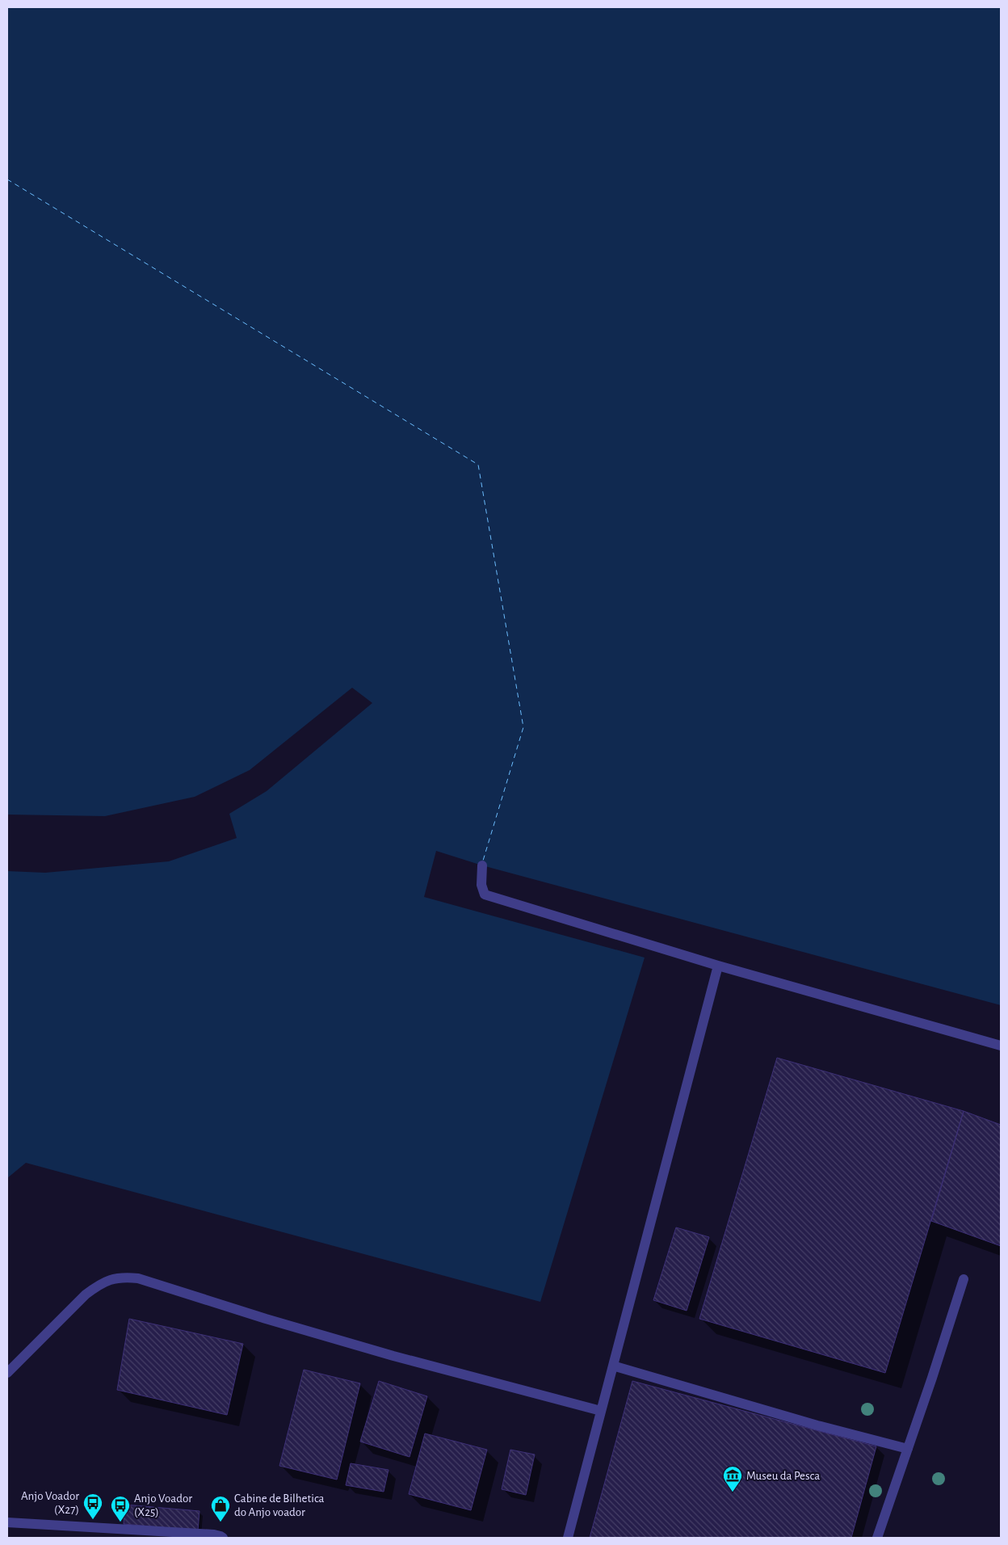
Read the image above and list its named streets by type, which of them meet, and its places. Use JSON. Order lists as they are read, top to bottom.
{
  "places": {
    "museum": ["Museu da Pesca"],
    "bus stop": ["Anjo Voador (X27)", "Anjo Voador (X25)"],
    "shop": ["Cabine de Bilhetica do Anjo voador"]
  }
}
